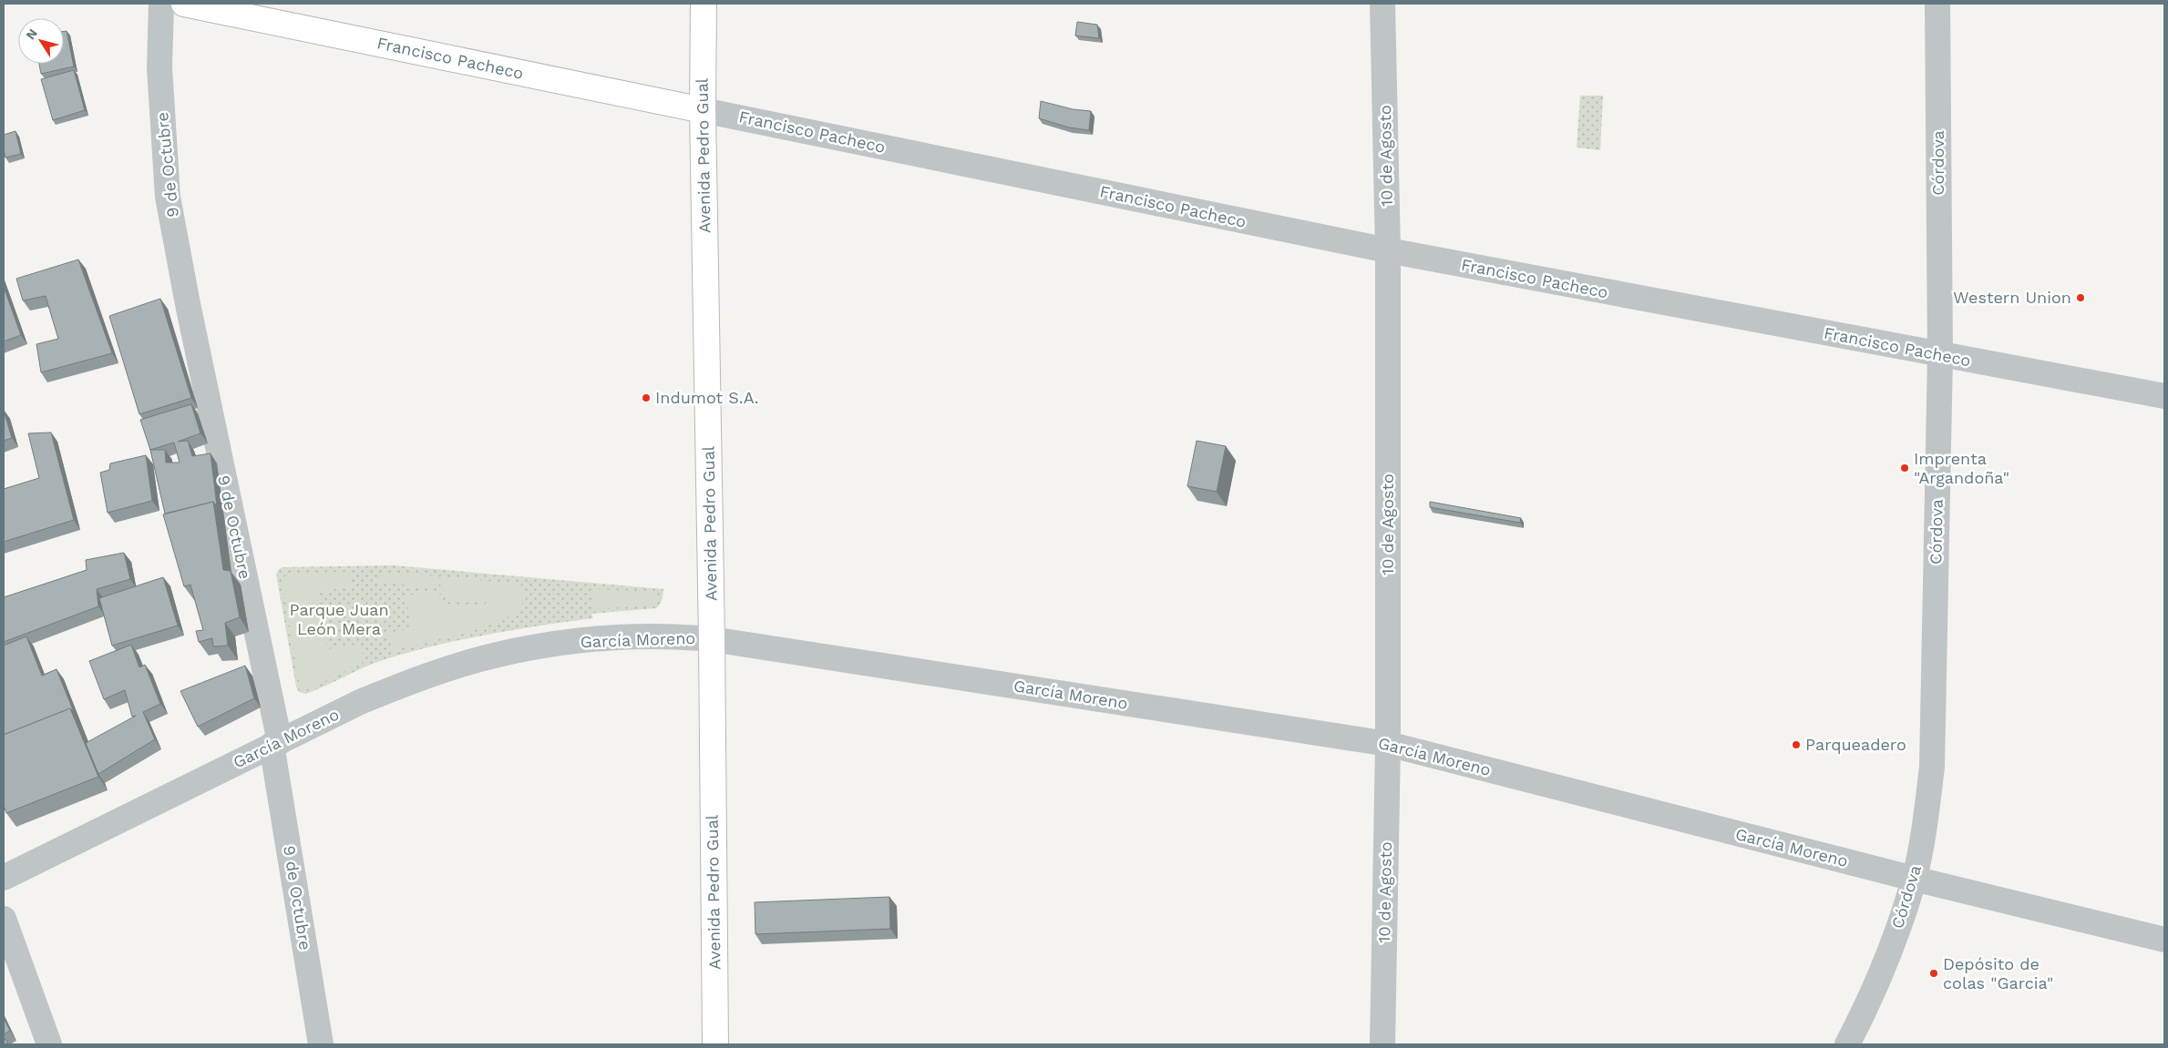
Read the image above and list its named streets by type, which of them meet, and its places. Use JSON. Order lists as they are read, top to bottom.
{
  "streets": {
    "main road": ["Francisco Pacheco", "Avenida Pedro Gual"],
    "street": [
      "10 de Agosto",
      "Córdova",
      "9 de Octubre",
      "García Moreno"
    ]
  },
  "crossings": [
    ["Francisco Pacheco", "Avenida Pedro Gual"],
    ["Francisco Pacheco", "10 de Agosto"],
    ["Francisco Pacheco", "Córdova"],
    ["Avenida Pedro Gual", "García Moreno"],
    ["10 de Agosto", "García Moreno"],
    ["Córdova", "García Moreno"],
    ["9 de Octubre", "García Moreno"]
  ],
  "parks": ["Parque Juan León Mera"],
  "places": [
    "Western Union",
    "Indumot S.A.",
    "Imprenta \"Argandoña\"",
    "Parqueadero",
    "Depósito de colas \"Garcia\""
  ],
  "north": "top left"
}
